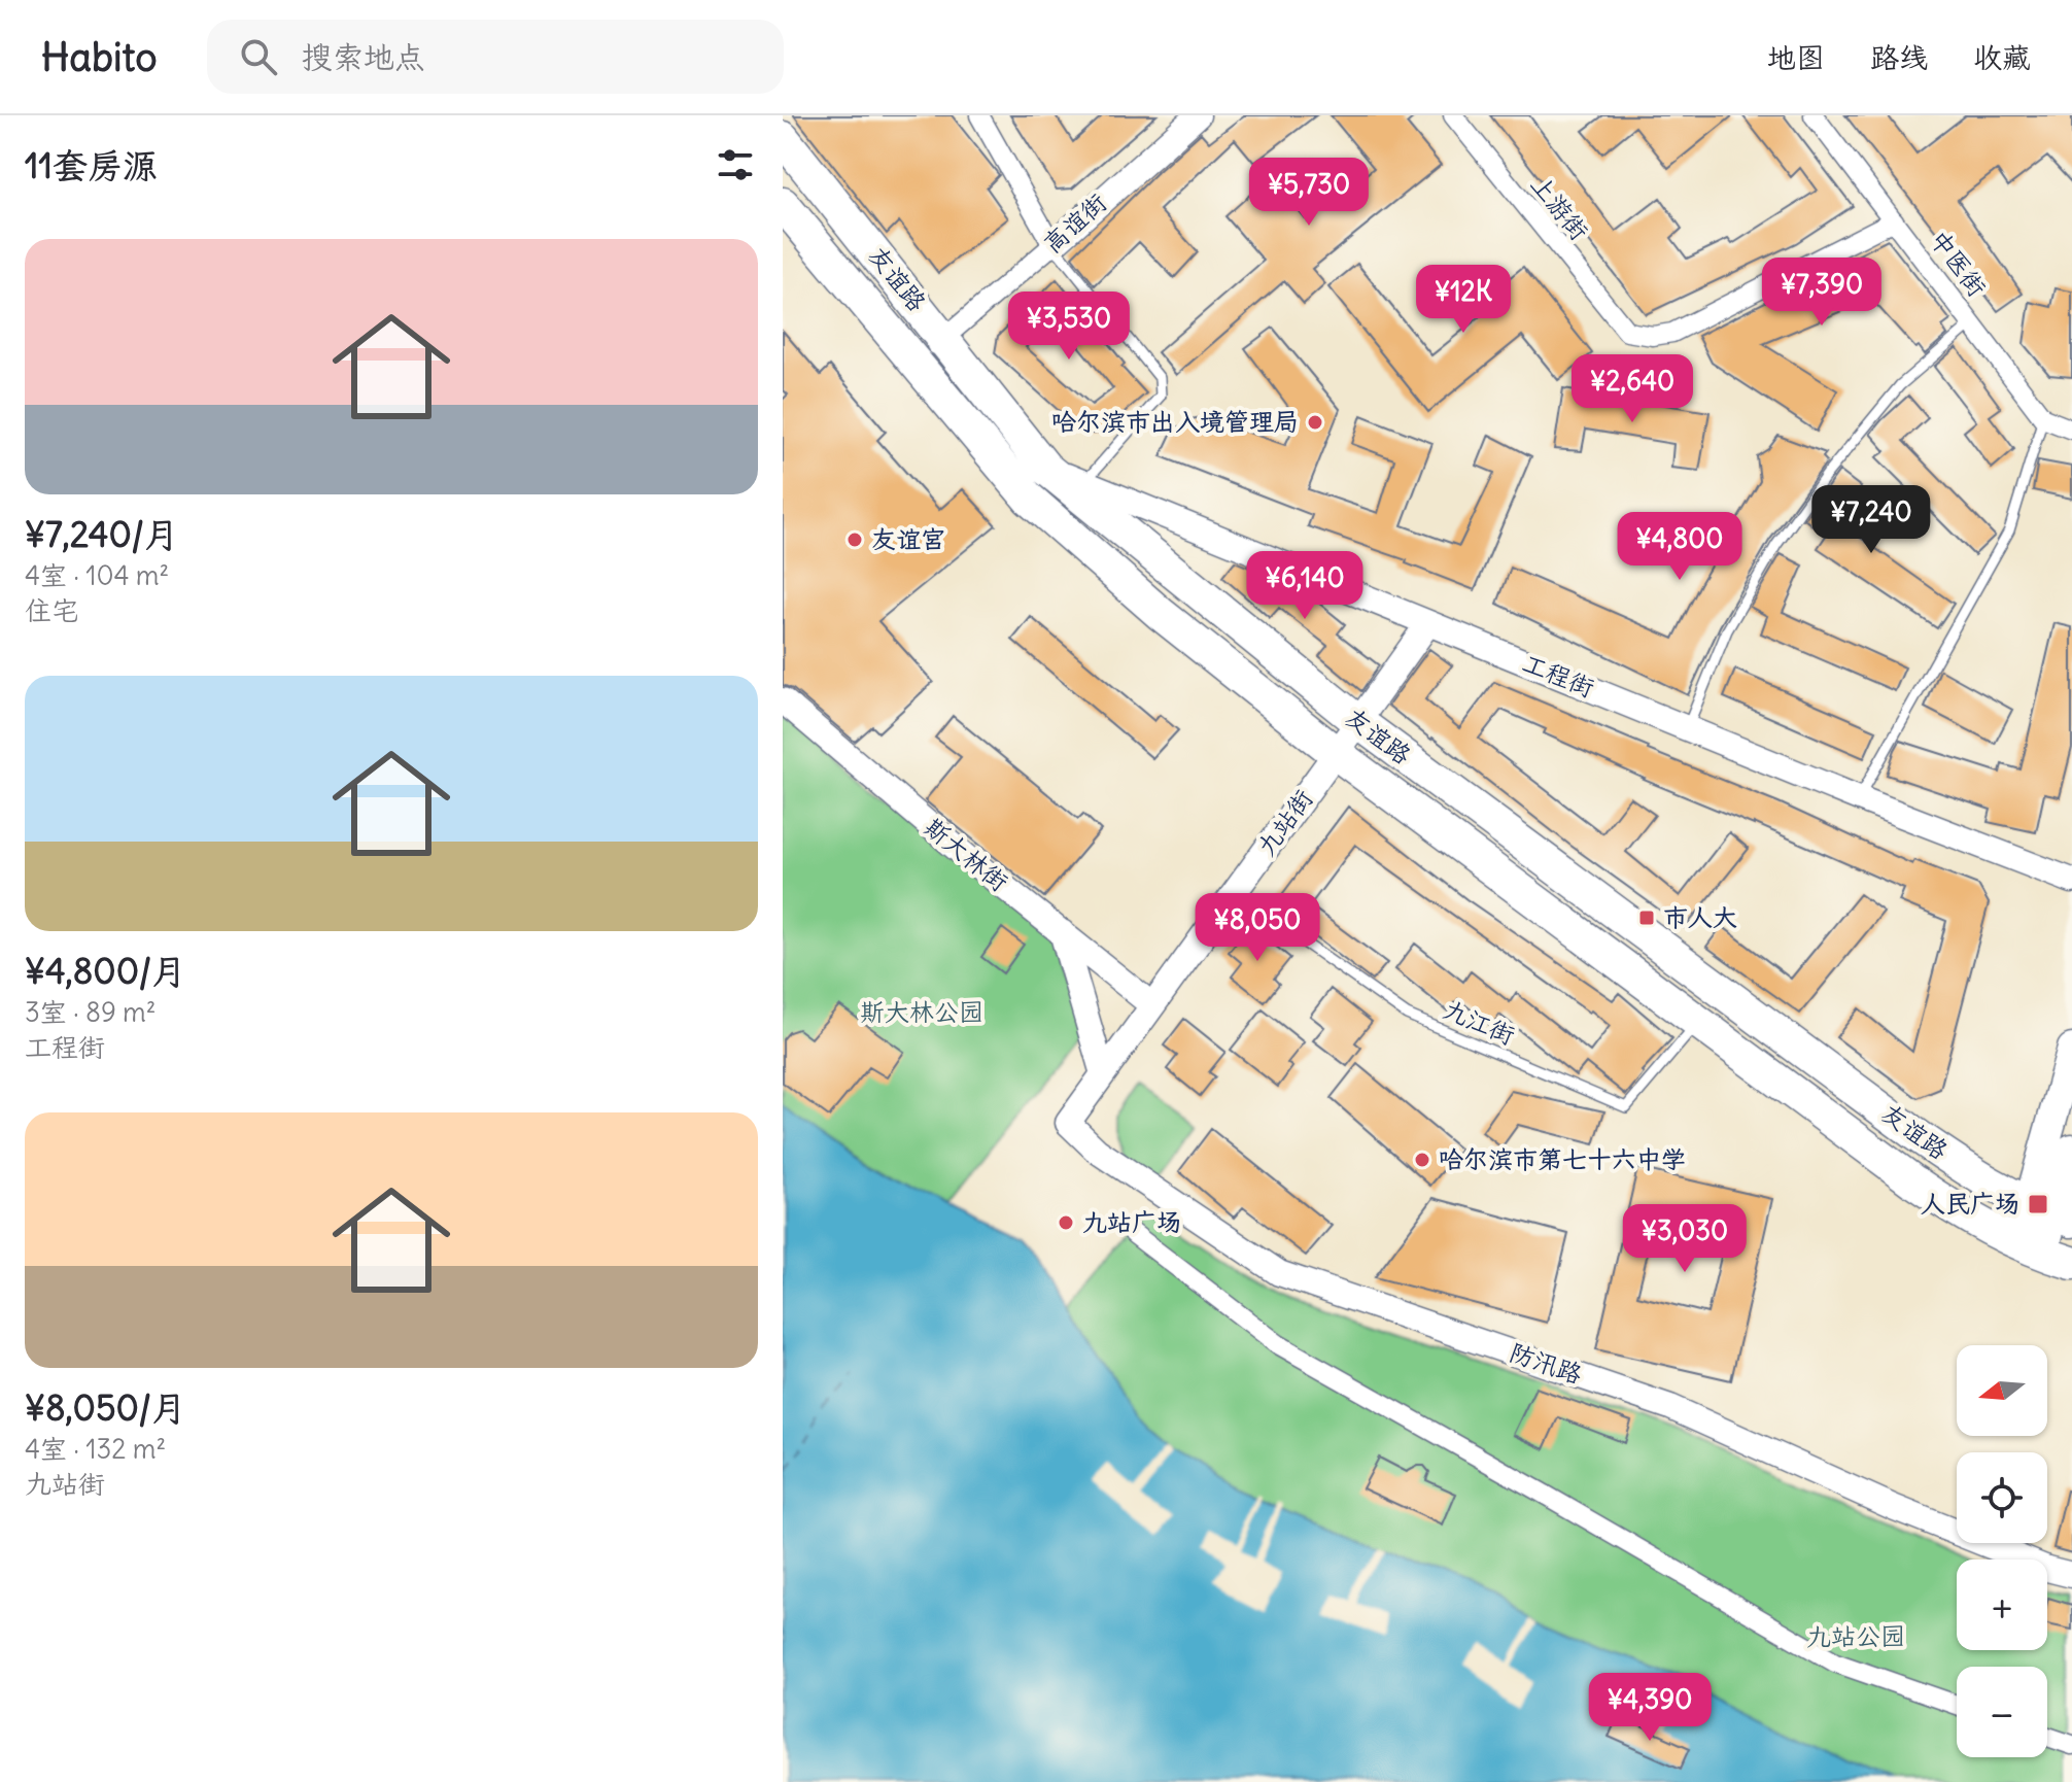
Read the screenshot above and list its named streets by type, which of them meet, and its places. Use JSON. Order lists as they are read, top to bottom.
{
  "streets": {
    "highway": ["友谊路"],
    "street": [
      "上游街",
      "高谊街",
      "中医街",
      "工程街",
      "九站街",
      "斯大林街",
      "防汛路"
    ],
    "lane": ["九江街"]
  },
  "crossings": [
    ["上游街", "中医街"],
    ["高谊街", "友谊路"],
    ["友谊路", "工程街"],
    ["友谊路", "九站街"],
    ["友谊路", "九江街"],
    ["工程街", "九站街"],
    ["九站街", "斯大林街"],
    ["九站街", "九江街"],
    ["九站街", "防汛路"]
  ],
  "parks": ["斯大林公园", "九站公园"],
  "places": {
    "other": [
      "哈尔滨市出入境管理局",
      "友谊宫",
      "哈尔滨市第七十六中学",
      "九站广场"
    ],
    "transit": ["市人大", "人民广场"]
  },
  "north": "left",
  "page": {
    "header": "Habito",
    "search": "搜索地点",
    "nav": ["地图", "路线", "收藏"],
    "heading": "11套房源",
    "price": [
      "¥5,730",
      "¥7,390",
      "¥12K",
      "¥3,530",
      "¥2,640",
      "¥7,240",
      "¥4,800",
      "¥6,140",
      "¥8,050",
      "¥3,030",
      "¥4,390"
    ],
    "list": [
      {
        "name": "¥7,240/月",
        "note": "4室 · 104 m² · 住宅"
      },
      {
        "name": "¥4,800/月",
        "note": "3室 · 89 m² · 工程街"
      },
      {
        "name": "¥8,050/月",
        "note": "4室 · 132 m² · 九站街"
      }
    ],
    "map_buttons": ["+", "−"]
  }
}
